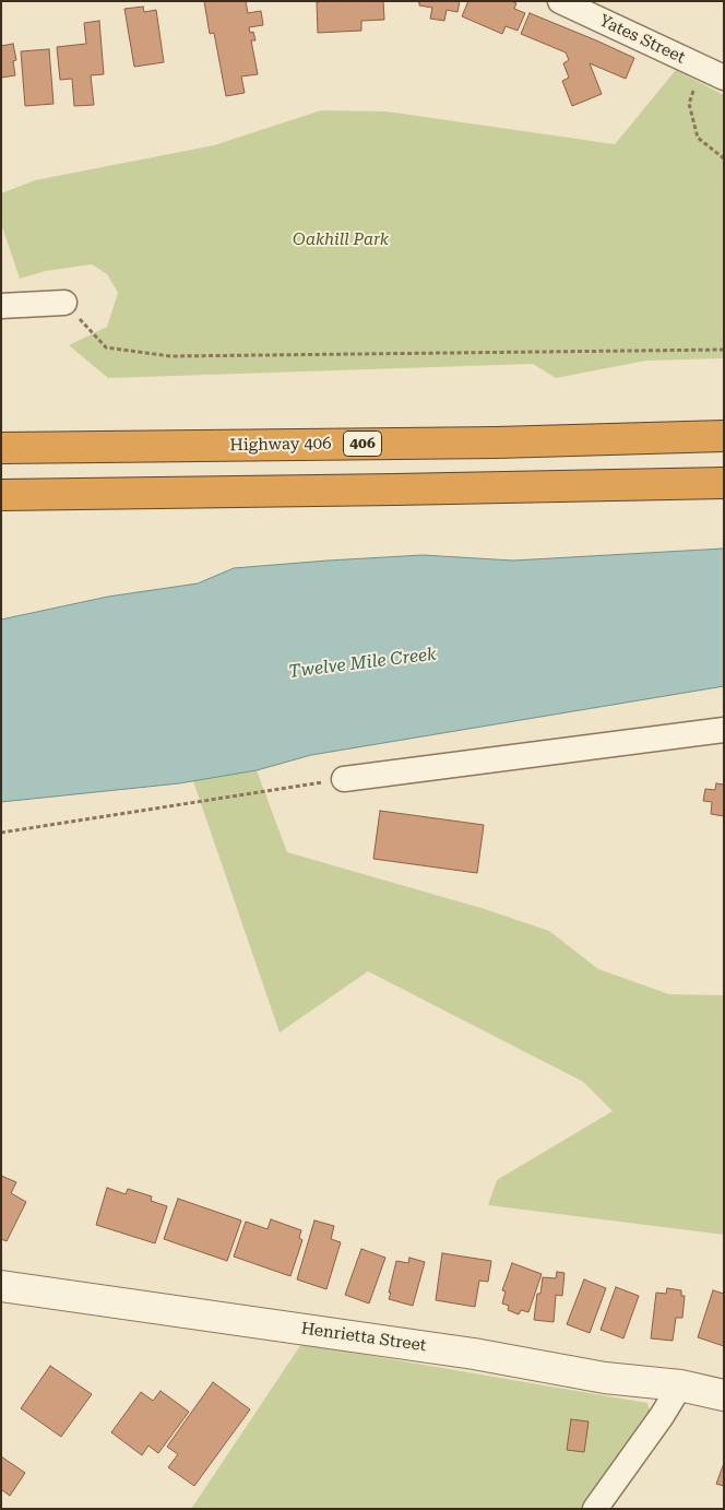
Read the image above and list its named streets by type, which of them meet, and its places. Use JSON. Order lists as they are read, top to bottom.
{
  "streets": {
    "highway": ["406", "Highway 406"],
    "street": ["Yates Street", "Henrietta Street"]
  },
  "water": ["Twelve Mile Creek"],
  "parks": ["Oakhill Park"]
}
